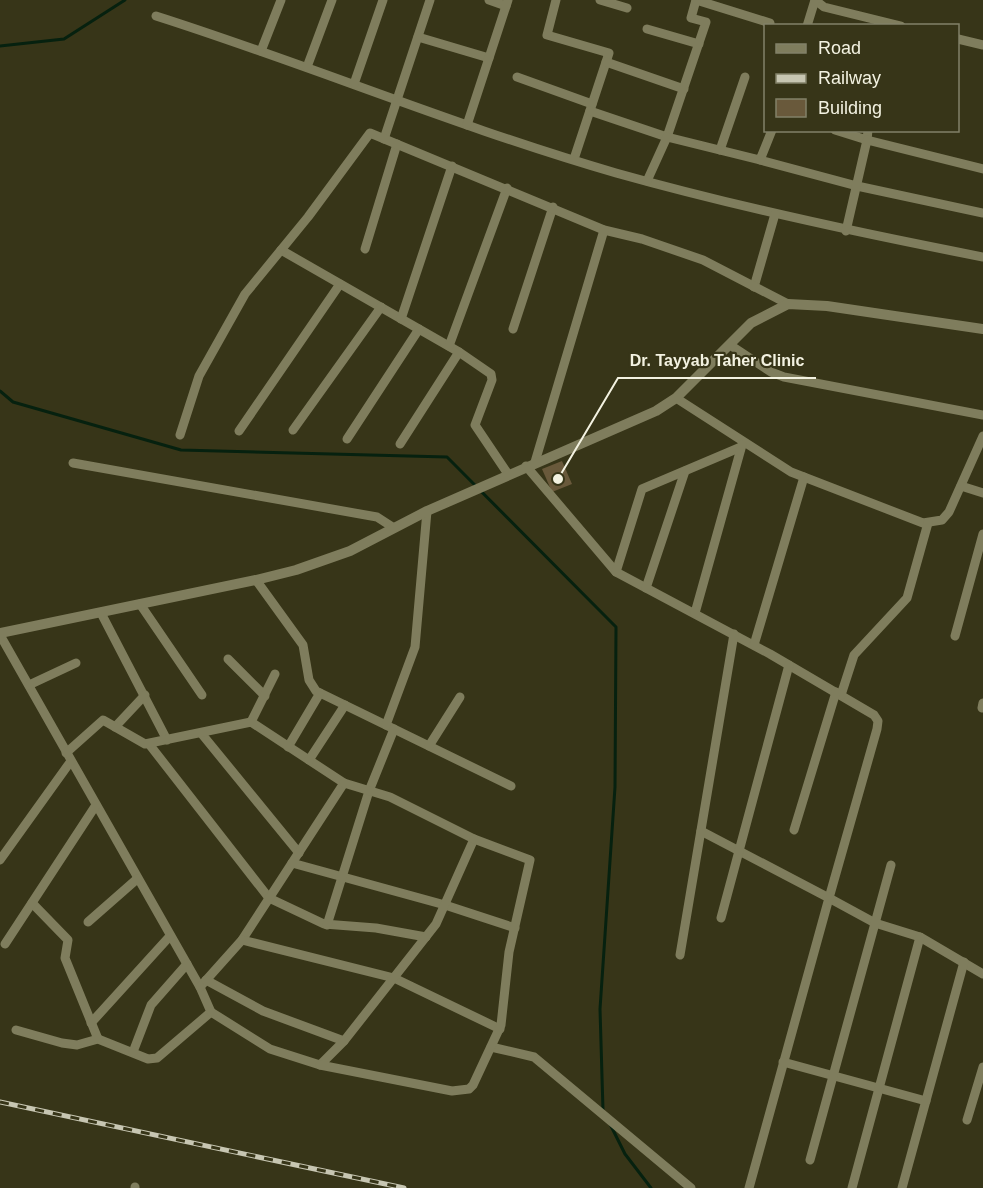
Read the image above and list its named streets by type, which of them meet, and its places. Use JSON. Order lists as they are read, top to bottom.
{
  "places": ["Dr. Tayyab Taher Clinic"],
  "legend": ["Road", "Railway", "Building"]
}
